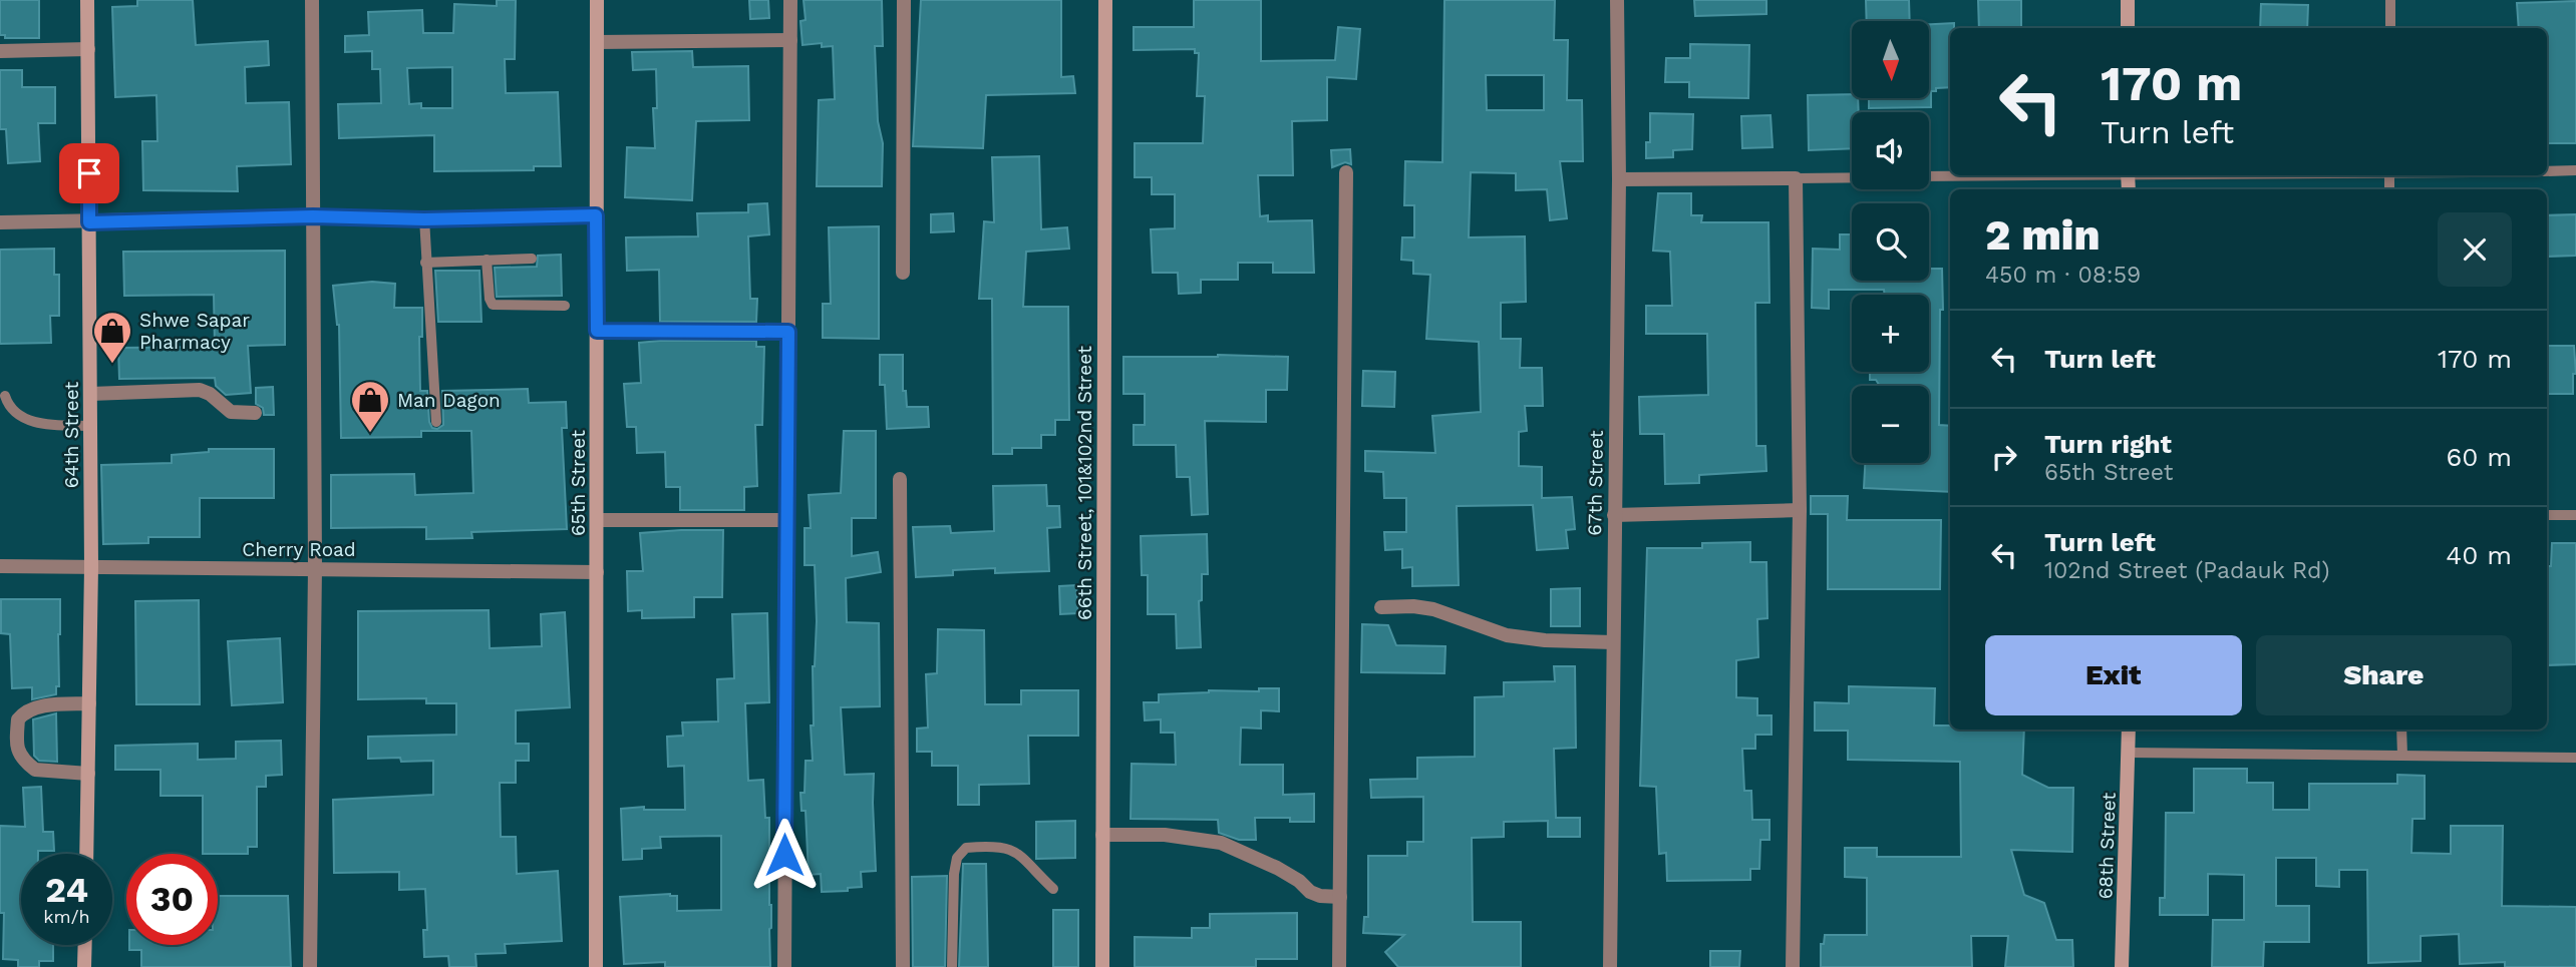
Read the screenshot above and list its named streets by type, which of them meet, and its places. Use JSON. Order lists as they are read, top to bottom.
{
  "streets": {
    "street": [
      "64th Street",
      "65th Street",
      "66th Street, 101&102nd Street",
      "67th Street",
      "Cherry Road",
      "68th Street"
    ]
  },
  "crossings": [
    ["64th Street", "Cherry Road"],
    ["65th Street", "Cherry Road"]
  ],
  "places": {
    "shop": ["Shwe Sapar Pharmacy", "Man Dagon"]
  },
  "north": "bottom",
  "page": {
    "map_buttons": ["+", "−"],
    "turn": ["170 m", "Turn left"],
    "heading": ["2 min", "450 m · 08:59"],
    "list": [
      {
        "name": "Turn left",
        "value": "170 m"
      },
      {
        "name": "Turn right",
        "note": "65th Street",
        "value": "60 m"
      },
      {
        "name": "Turn left",
        "note": "102nd Street (Padauk Rd)",
        "value": "40 m"
      }
    ],
    "buttons": ["Exit", "Share"],
    "speed": "24 km/h",
    "limit": "30"
  }
}
